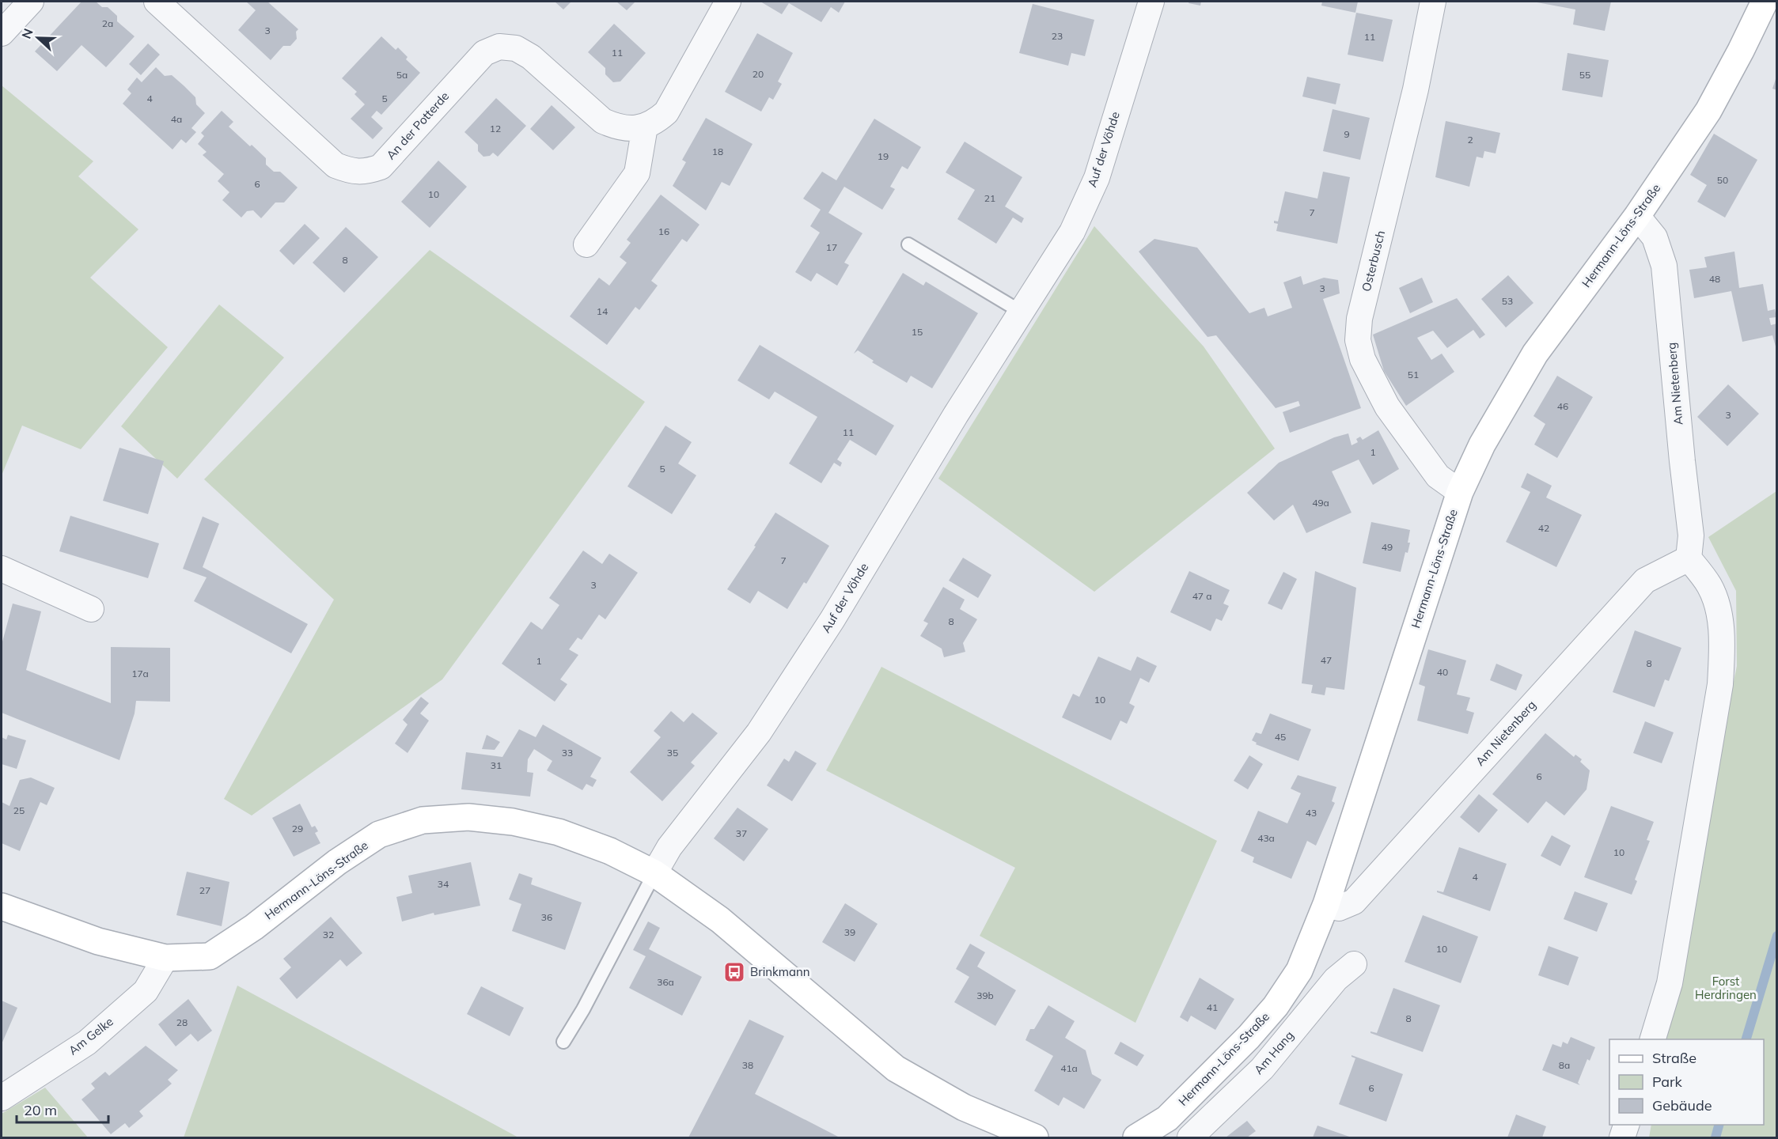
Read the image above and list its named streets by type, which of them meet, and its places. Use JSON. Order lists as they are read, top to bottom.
{
  "streets": {
    "street": [
      "An der Potterde",
      "Auf der Vöhde",
      "Hermann-Löns-Straße",
      "Osterbusch",
      "Am Nietenberg",
      "Am Gelke",
      "Am Hang"
    ]
  },
  "crossings": [
    ["Auf der Vöhde", "Hermann-Löns-Straße"],
    ["Hermann-Löns-Straße", "Osterbusch"],
    ["Hermann-Löns-Straße", "Am Nietenberg"],
    ["Hermann-Löns-Straße", "Am Gelke"]
  ],
  "parks": ["Forst Herdringen"],
  "places": {
    "bus stop": ["Brinkmann"]
  },
  "house_numbers": [
    "2a",
    "3",
    "23",
    "11",
    "11",
    "20",
    "5a",
    "55",
    "4",
    "5",
    "4a",
    "12",
    "9",
    "2",
    "18",
    "19",
    "50",
    "6",
    "10",
    "21",
    "7",
    "16",
    "17",
    "8",
    "48",
    "3",
    "53",
    "14",
    "15",
    "51",
    "46",
    "3",
    "11",
    "1",
    "5",
    "49a",
    "42",
    "49",
    "7",
    "3",
    "47 a",
    "8",
    "47",
    "1",
    "8",
    "40",
    "17a",
    "10",
    "45",
    "33",
    "35",
    "31",
    "6",
    "25",
    "43",
    "29",
    "37",
    "43a",
    "10",
    "4",
    "34",
    "27",
    "36",
    "39",
    "32",
    "10",
    "36a",
    "39b",
    "41",
    "8",
    "28",
    "38",
    "8a",
    "41a",
    "6"
  ],
  "legend": ["Straße", "Park", "Gebäude"],
  "scale_bar": "20 m",
  "north": "left"
}
